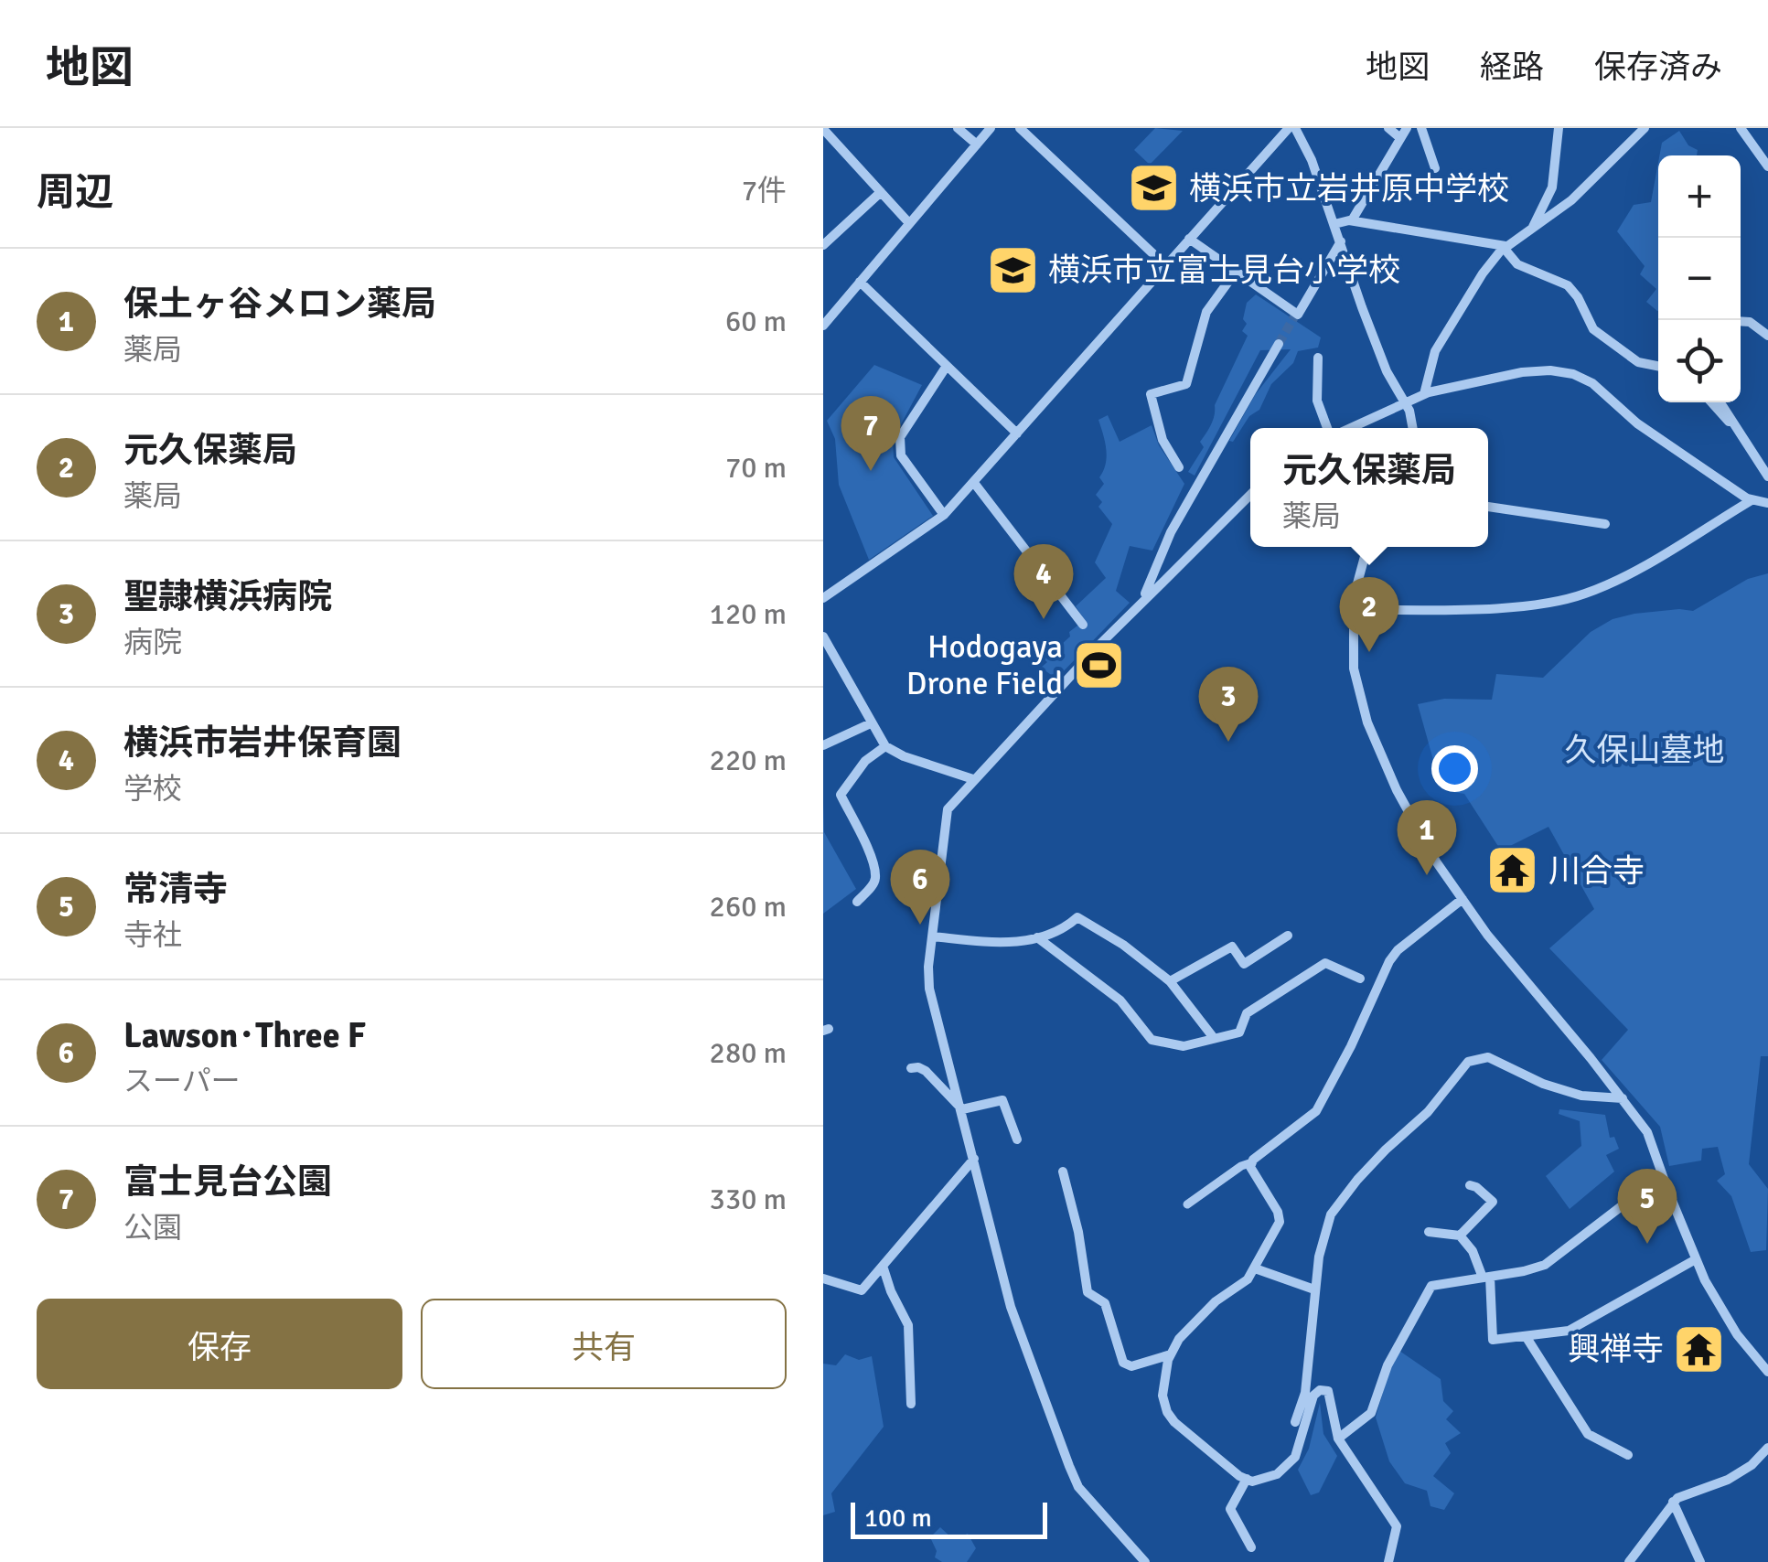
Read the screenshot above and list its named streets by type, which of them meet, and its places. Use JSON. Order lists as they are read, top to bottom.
{
  "parks": ["久保山墓地"],
  "places": {
    "school or university": ["横浜市立岩井原中学校", "横浜市立富士見台小学校"],
    "sports": ["Hodogaya Drone Field"],
    "temple": ["川合寺", "興禅寺"]
  },
  "scale_bar": "100 m",
  "page": {
    "header": "地図",
    "nav": ["地図", "経路", "保存済み"],
    "heading": ["周辺", "7件"],
    "map_buttons": ["+", "−"],
    "list": [
      {
        "mark": "1",
        "name": "保土ヶ谷メロン薬局",
        "note": "薬局",
        "value": "60 m"
      },
      {
        "mark": "2",
        "name": "元久保薬局",
        "note": "薬局",
        "value": "70 m"
      },
      {
        "mark": "3",
        "name": "聖隷横浜病院",
        "note": "病院",
        "value": "120 m"
      },
      {
        "mark": "4",
        "name": "横浜市岩井保育園",
        "note": "学校",
        "value": "220 m"
      },
      {
        "mark": "5",
        "name": "常清寺",
        "note": "寺社",
        "value": "260 m"
      },
      {
        "mark": "6",
        "name": "Lawson･Three F",
        "note": "スーパー",
        "value": "280 m"
      },
      {
        "mark": "7",
        "name": "富士見台公園",
        "note": "公園",
        "value": "330 m"
      }
    ],
    "pins": [
      "7",
      "4",
      "2",
      "3",
      "1",
      "6",
      "5"
    ],
    "popup": ["元久保薬局", "薬局"],
    "buttons": ["保存", "共有"],
    "scale": "100 m"
  }
}
